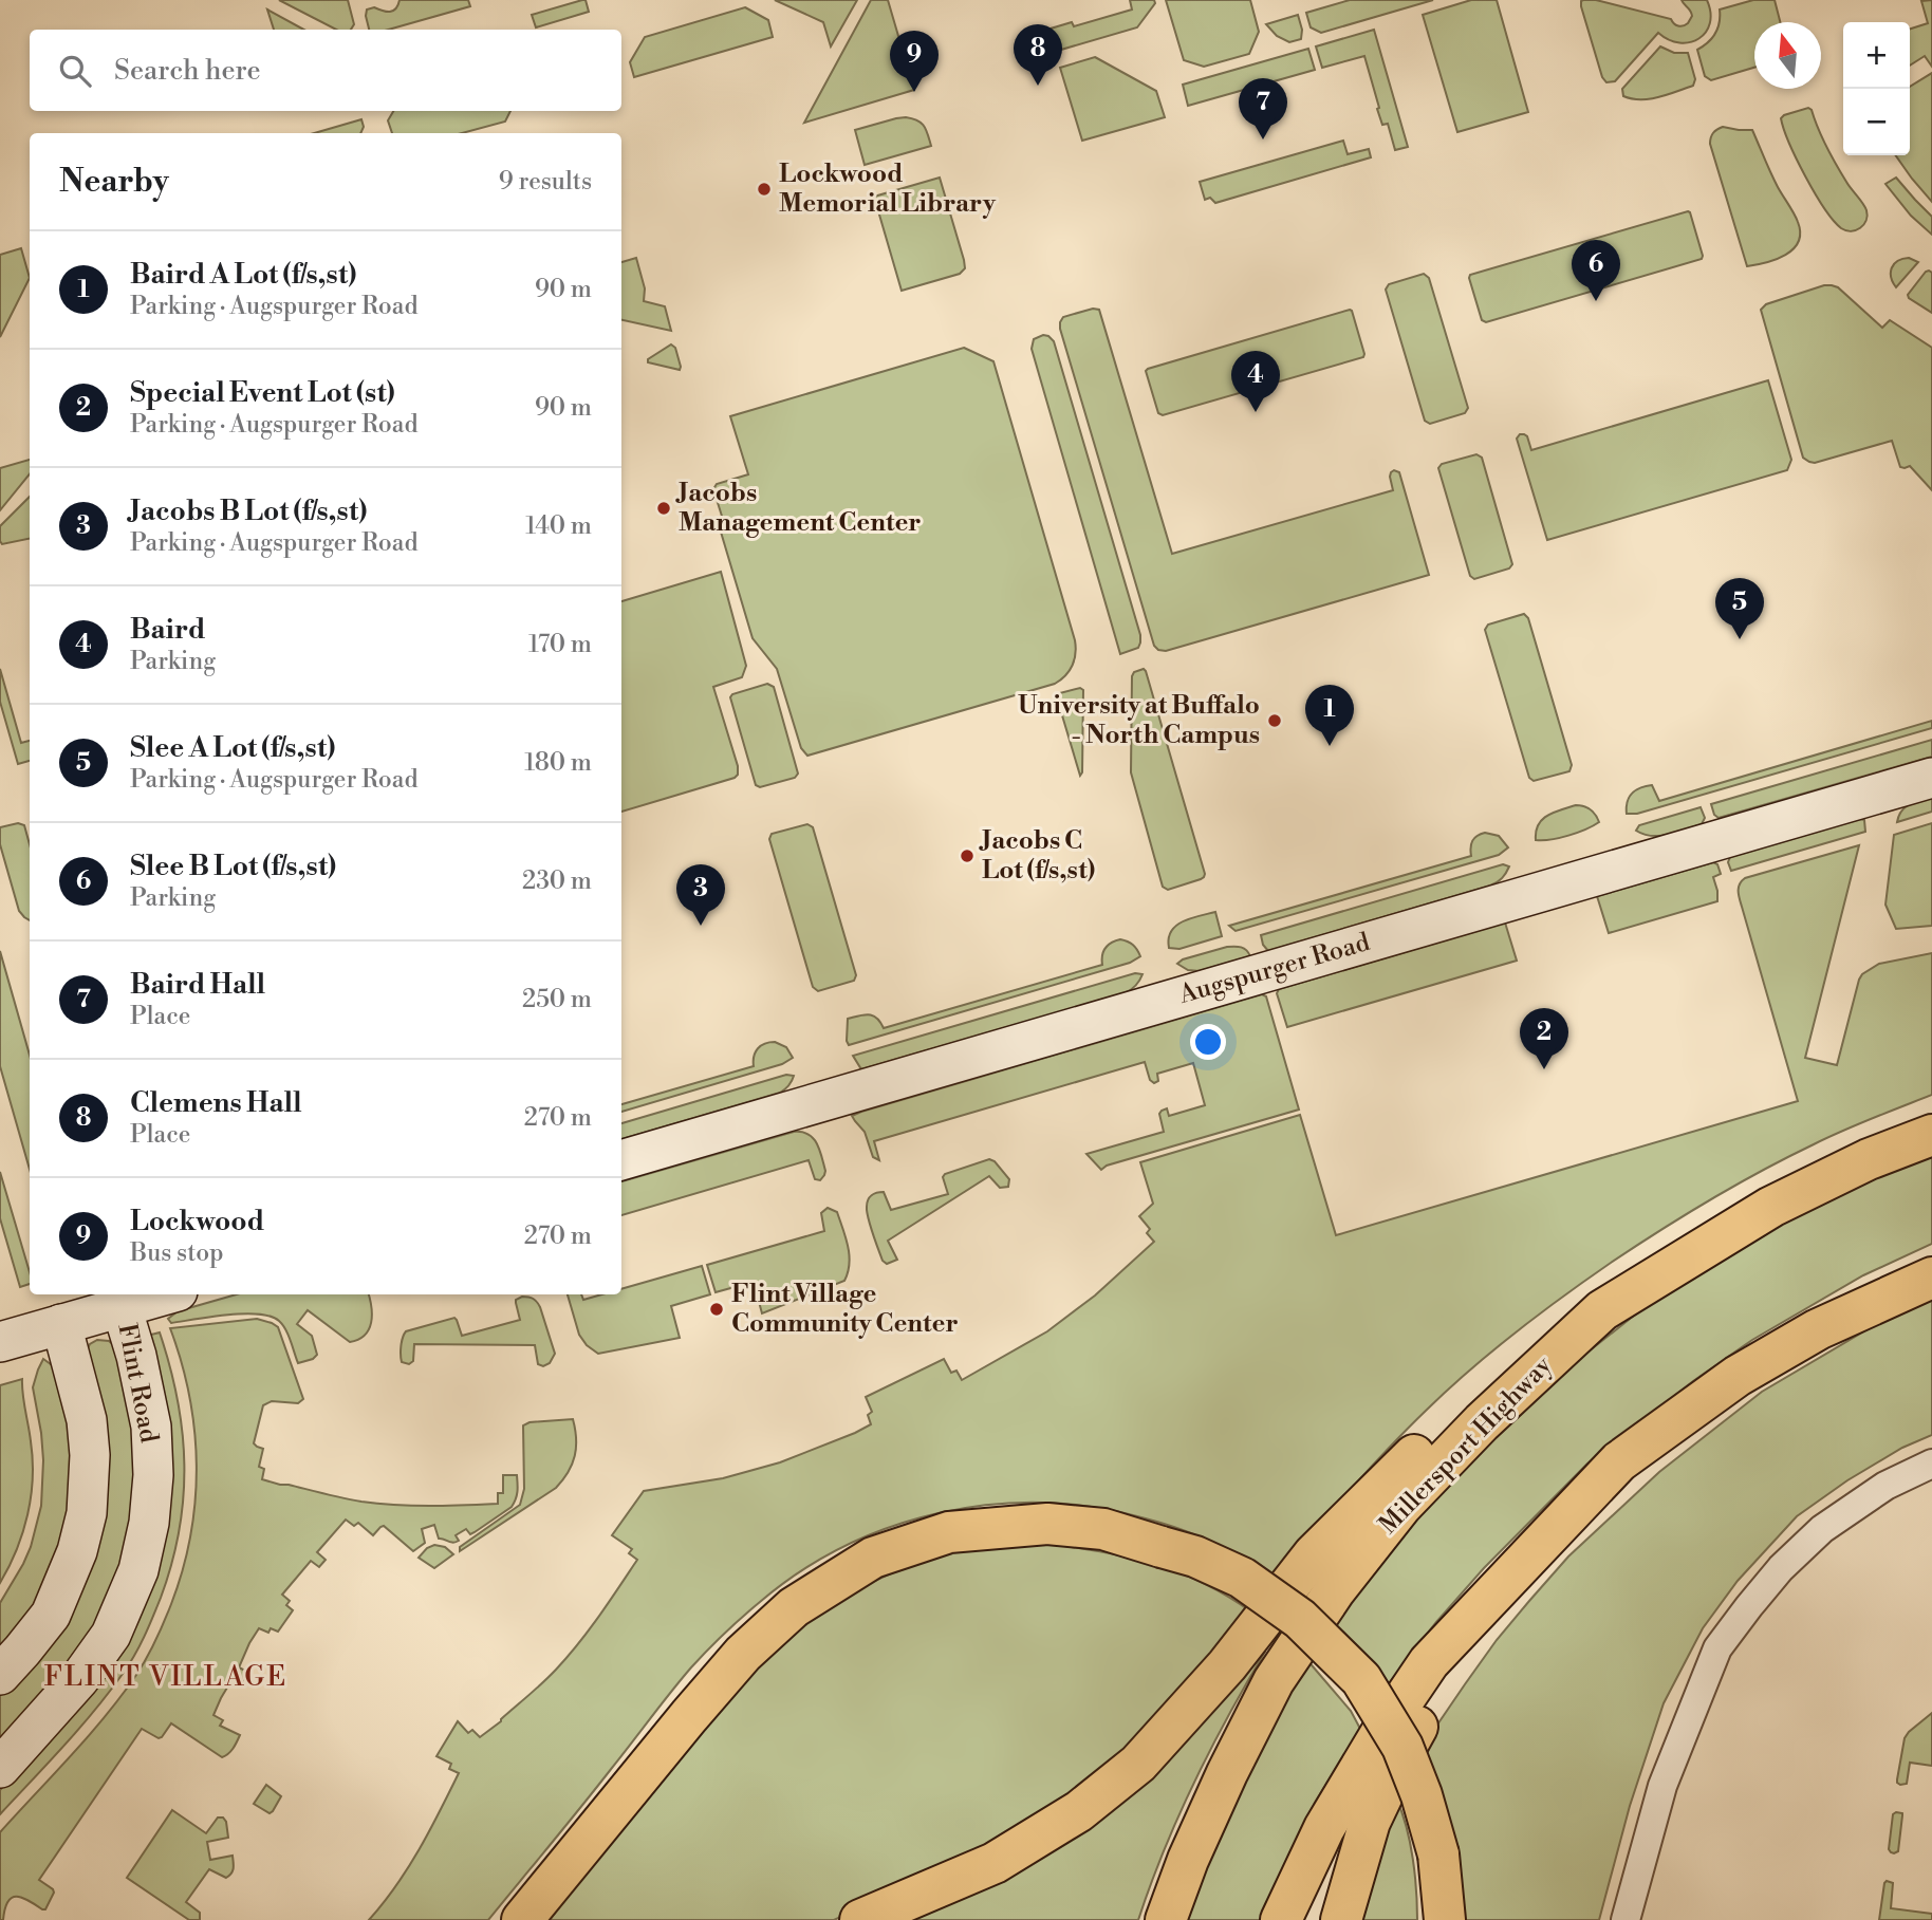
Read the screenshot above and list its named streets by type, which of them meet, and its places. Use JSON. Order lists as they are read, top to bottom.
{
  "streets": {
    "main road": ["Millersport Highway"],
    "street": ["Augspurger Road", "Flint Road"]
  },
  "districts": ["FLINT VILLAGE"],
  "places": [
    "Lockwood Memorial Library",
    "Jacobs Management Center",
    "University at Buffalo - North Campus",
    "Jacobs C Lot (f/s,st)",
    "Flint Village Community Center"
  ],
  "north": "top",
  "page": {
    "map_buttons": ["+", "−"],
    "pins": [
      "8",
      "9",
      "7",
      "6",
      "4",
      "5",
      "1",
      "3",
      "2"
    ],
    "search": "Search here",
    "heading": ["Nearby", "9 results"],
    "list": [
      {
        "mark": "1",
        "name": "Baird A Lot (f/s,st)",
        "note": "Parking · Augspurger Road",
        "value": "90 m"
      },
      {
        "mark": "2",
        "name": "Special Event Lot (st)",
        "note": "Parking · Augspurger Road",
        "value": "90 m"
      },
      {
        "mark": "3",
        "name": "Jacobs B Lot (f/s,st)",
        "note": "Parking · Augspurger Road",
        "value": "140 m"
      },
      {
        "mark": "4",
        "name": "Baird",
        "note": "Parking",
        "value": "170 m"
      },
      {
        "mark": "5",
        "name": "Slee A Lot (f/s,st)",
        "note": "Parking · Augspurger Road",
        "value": "180 m"
      },
      {
        "mark": "6",
        "name": "Slee B Lot (f/s,st)",
        "note": "Parking",
        "value": "230 m"
      },
      {
        "mark": "7",
        "name": "Baird Hall",
        "note": "Place",
        "value": "250 m"
      },
      {
        "mark": "8",
        "name": "Clemens Hall",
        "note": "Place",
        "value": "270 m"
      },
      {
        "mark": "9",
        "name": "Lockwood",
        "note": "Bus stop",
        "value": "270 m"
      }
    ]
  }
}
